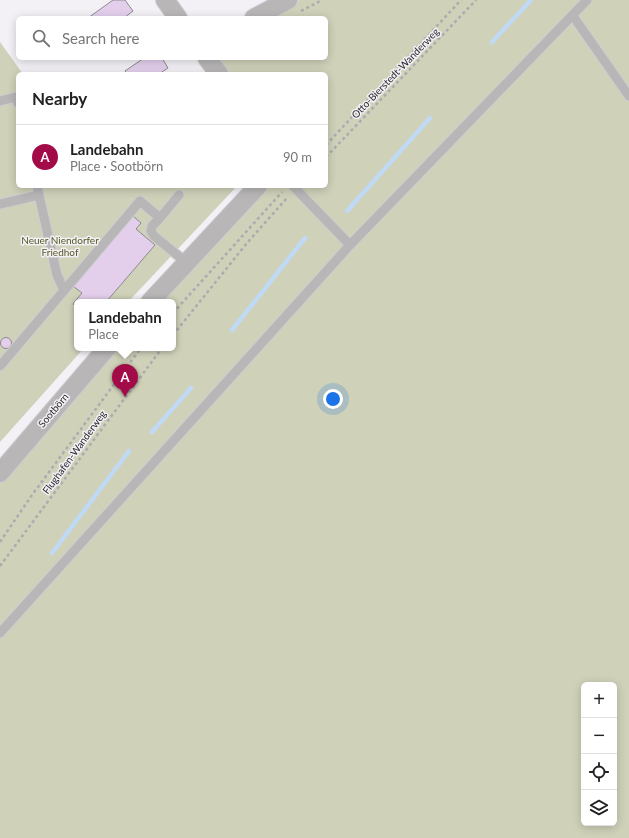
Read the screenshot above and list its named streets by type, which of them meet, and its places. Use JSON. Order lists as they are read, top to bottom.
{
  "streets": {
    "street": ["Sootbörn"],
    "path": ["Otto-Bierstedt-Wanderweg", "Flughafen-Wanderweg"]
  },
  "parks": ["Neuer Niendorfer Friedhof"],
  "page": {
    "search": "Search here",
    "heading": "Nearby",
    "list": [
      {
        "mark": "A",
        "name": "Landebahn",
        "note": "Place · Sootbörn",
        "value": "90 m"
      }
    ],
    "popup": ["Landebahn", "Place"],
    "pins": "A",
    "map_buttons": ["+", "−"]
  }
}
